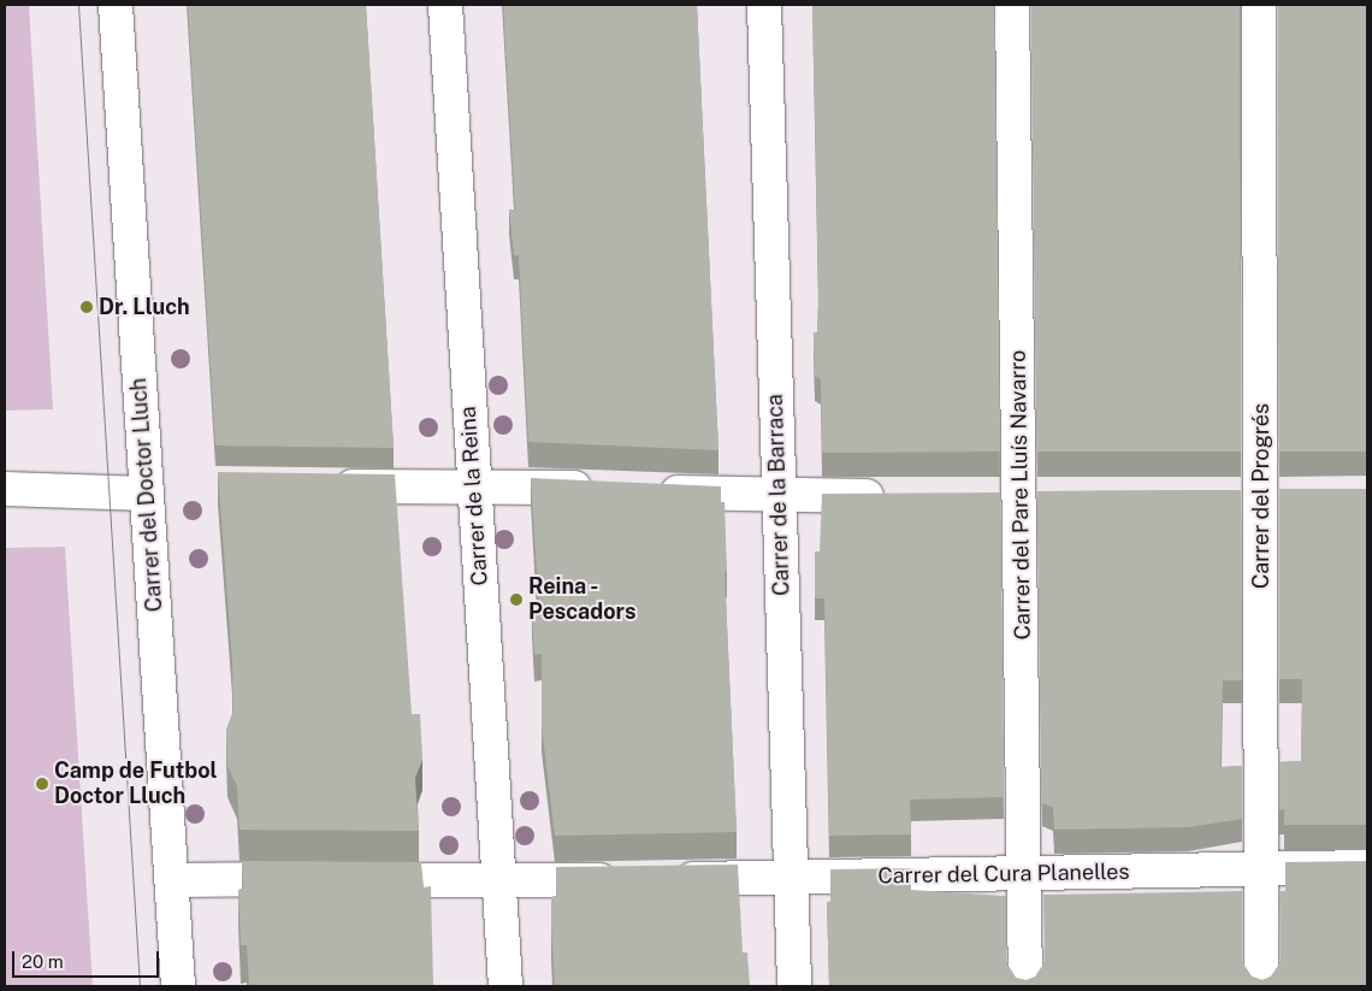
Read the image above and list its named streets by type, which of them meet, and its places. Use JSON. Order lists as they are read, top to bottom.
{
  "streets": {
    "street": [
      "Carrer del Doctor Lluch",
      "Carrer de la Barraca",
      "Carrer del Pare Lluís Navarro",
      "Carrer de la Reina",
      "Carrer del Progrés",
      "Carrer del Cura Planelles"
    ]
  },
  "crossings": [
    ["Carrer de la Barraca", "Carrer del Cura Planelles"],
    ["Carrer del Pare Lluís Navarro", "Carrer del Cura Planelles"],
    ["Carrer del Progrés", "Carrer del Cura Planelles"]
  ],
  "places": ["Dr. Lluch", "Reina - Pescadors", "Camp de Futbol Doctor Lluch"],
  "scale_bar": "20 m"
}
